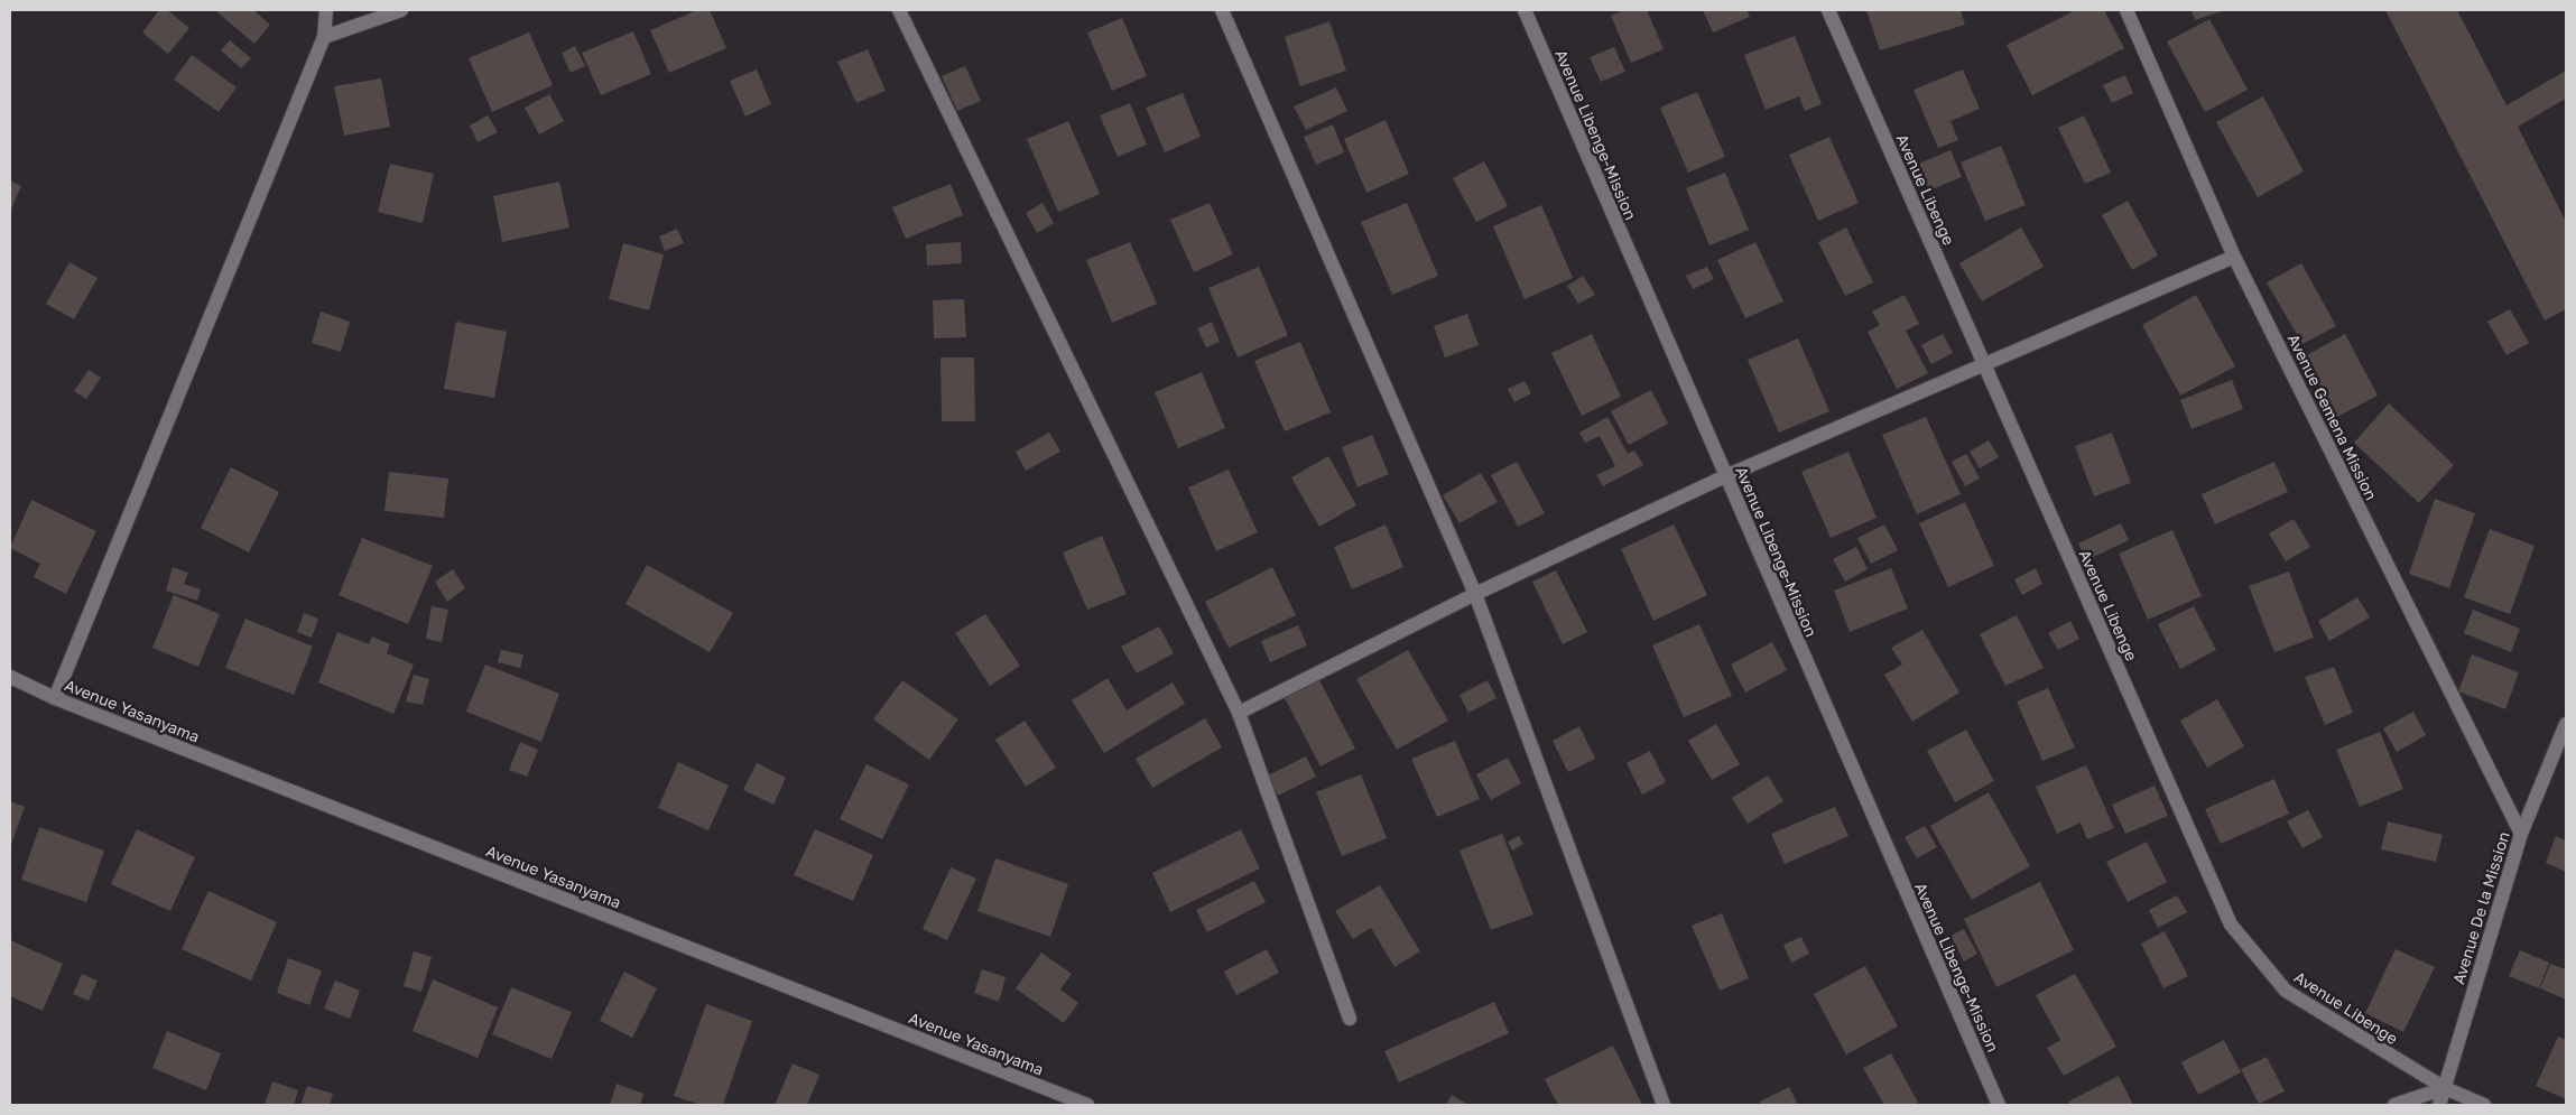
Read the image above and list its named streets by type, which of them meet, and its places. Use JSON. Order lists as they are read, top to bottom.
{
  "streets": {
    "street": [
      "Avenue Libenge-Mission",
      "Avenue Libenge",
      "Avenue Gemena Mission",
      "Avenue Yasanyama",
      "Avenue De la Mission"
    ]
  },
  "crossings": [
    ["Avenue Libenge", "Avenue De la Mission"],
    ["Avenue Gemena Mission", "Avenue De la Mission"]
  ]
}
